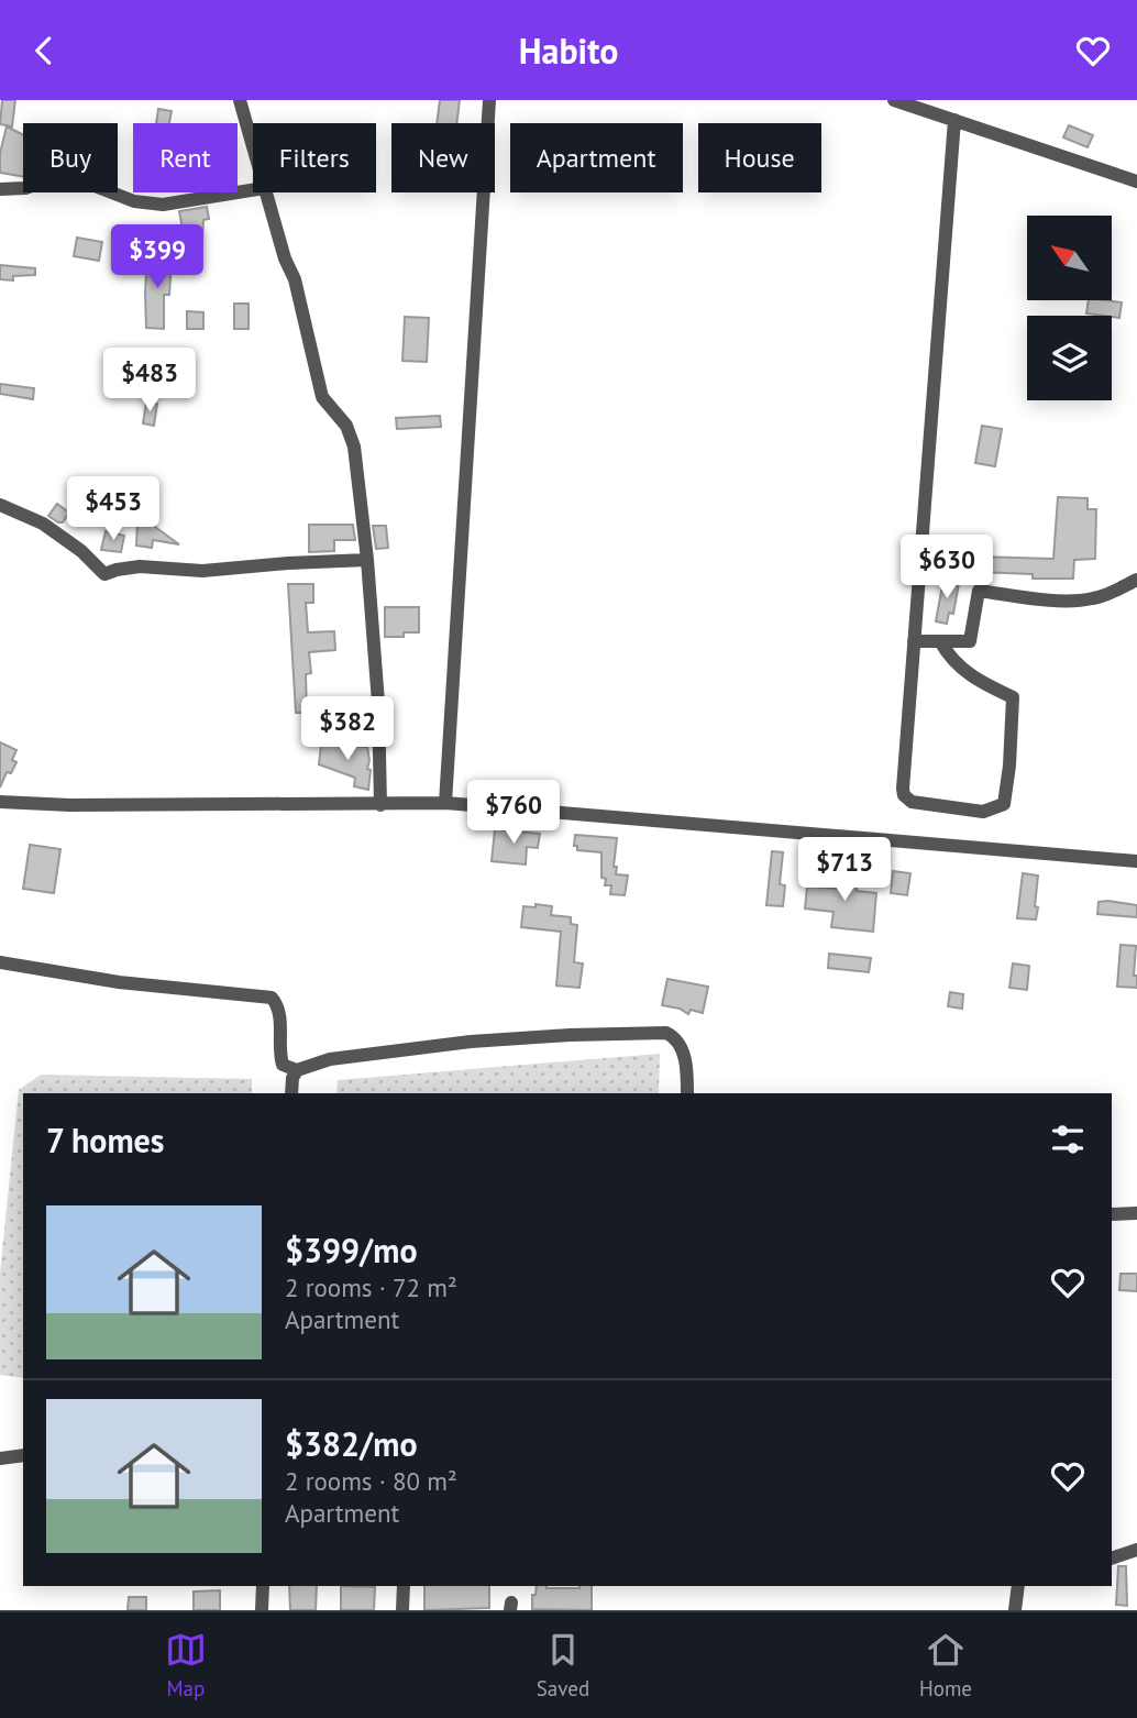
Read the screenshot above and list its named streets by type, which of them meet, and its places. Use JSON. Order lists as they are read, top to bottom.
{
  "north": "top left",
  "page": {
    "header": "Habito",
    "chip": [
      "Buy",
      "Rent",
      "Filters",
      "New",
      "Apartment",
      "House"
    ],
    "price": [
      "$399",
      "$483",
      "$453",
      "$630",
      "$382",
      "$760",
      "$713"
    ],
    "heading": "7 homes",
    "list": [
      {
        "name": "$399/mo",
        "note": "2 rooms · 72 m² · Apartment"
      },
      {
        "name": "$382/mo",
        "note": "2 rooms · 80 m² · Apartment"
      }
    ],
    "tabs": ["Map", "Saved", "Home"]
  }
}
